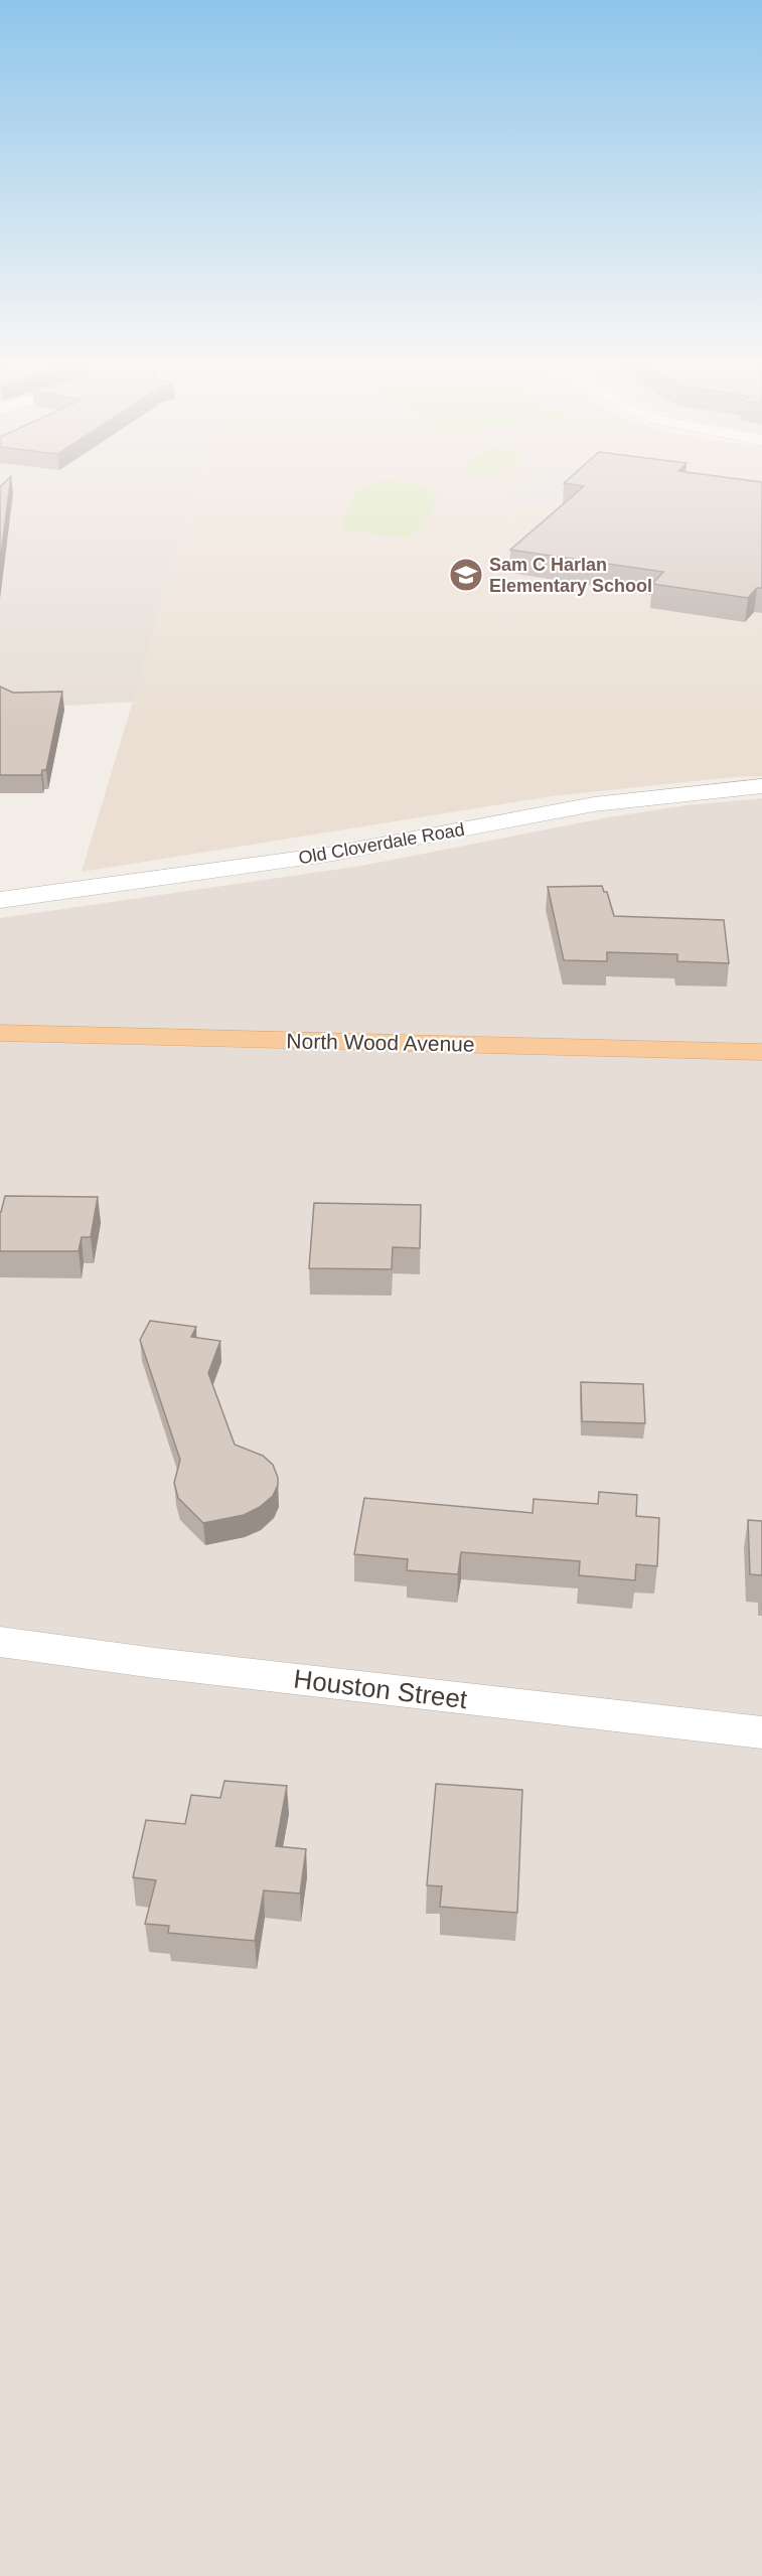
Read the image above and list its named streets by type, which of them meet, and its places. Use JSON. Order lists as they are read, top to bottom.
{
  "streets": {
    "main road": ["North Wood Avenue"],
    "street": ["Old Cloverdale Road", "Houston Street"]
  },
  "places": {
    "school or university": ["Sam C Harlan Elementary School"]
  }
}
